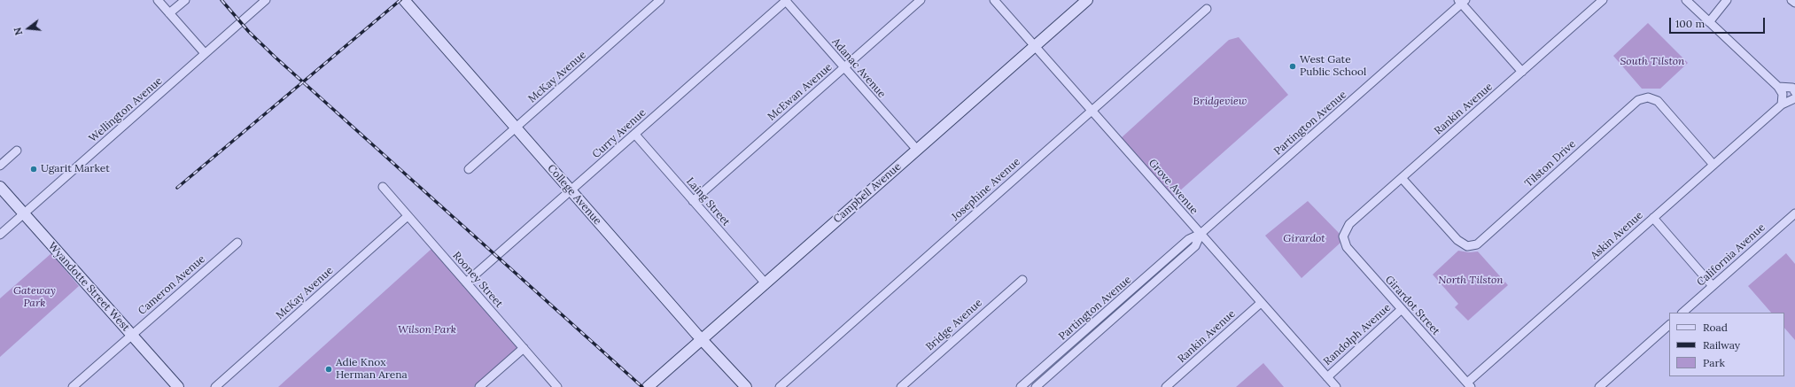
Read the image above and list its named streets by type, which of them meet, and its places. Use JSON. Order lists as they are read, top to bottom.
{
  "streets": {
    "street": [
      "Adanac Avenue",
      "McKay Avenue",
      "McEwan Avenue",
      "Rankin Avenue",
      "Wellington Avenue",
      "Partington Avenue",
      "Curry Avenue",
      "Tilston Drive",
      "Grove Avenue",
      "Josephine Avenue",
      "Campbell Avenue",
      "College Avenue",
      "Laing Street",
      "Askin Avenue",
      "California Avenue",
      "Rooney Street",
      "Cameron Avenue",
      "Wyandotte Street West",
      "Girardot Street",
      "Bridge Avenue",
      "Randolph Avenue"
    ]
  },
  "crossings": [
    ["Adanac Avenue", "McEwan Avenue"],
    ["Adanac Avenue", "Curry Avenue"],
    ["Adanac Avenue", "Campbell Avenue"],
    ["McKay Avenue", "College Avenue"],
    ["McKay Avenue", "Rooney Street"],
    ["McEwan Avenue", "Laing Street"],
    ["Rankin Avenue", "Tilston Drive"],
    ["Rankin Avenue", "Grove Avenue"],
    ["Rankin Avenue", "Girardot Street"],
    ["Wellington Avenue", "Wyandotte Street West"],
    ["Partington Avenue", "Grove Avenue"],
    ["Curry Avenue", "College Avenue"],
    ["Curry Avenue", "Laing Street"],
    ["Curry Avenue", "Rooney Street"],
    ["Tilston Drive", "Askin Avenue"],
    ["Grove Avenue", "Josephine Avenue"],
    ["Grove Avenue", "Campbell Avenue"],
    ["Grove Avenue", "Randolph Avenue"],
    ["Campbell Avenue", "College Avenue"],
    ["Campbell Avenue", "Laing Street"],
    ["Askin Avenue", "Girardot Street"],
    ["Cameron Avenue", "Wyandotte Street West"],
    ["Girardot Street", "Randolph Avenue"]
  ],
  "parks": [
    "South Tilston",
    "Bridgeview",
    "Girardot",
    "North Tilston",
    "Gateway Park",
    "Wilson Park"
  ],
  "places": ["West Gate Public School", "Ugarit Market", "Adie Knox Herman Arena"],
  "legend": ["Road", "Railway", "Park"],
  "scale_bar": "100 m",
  "north": "left"
}
